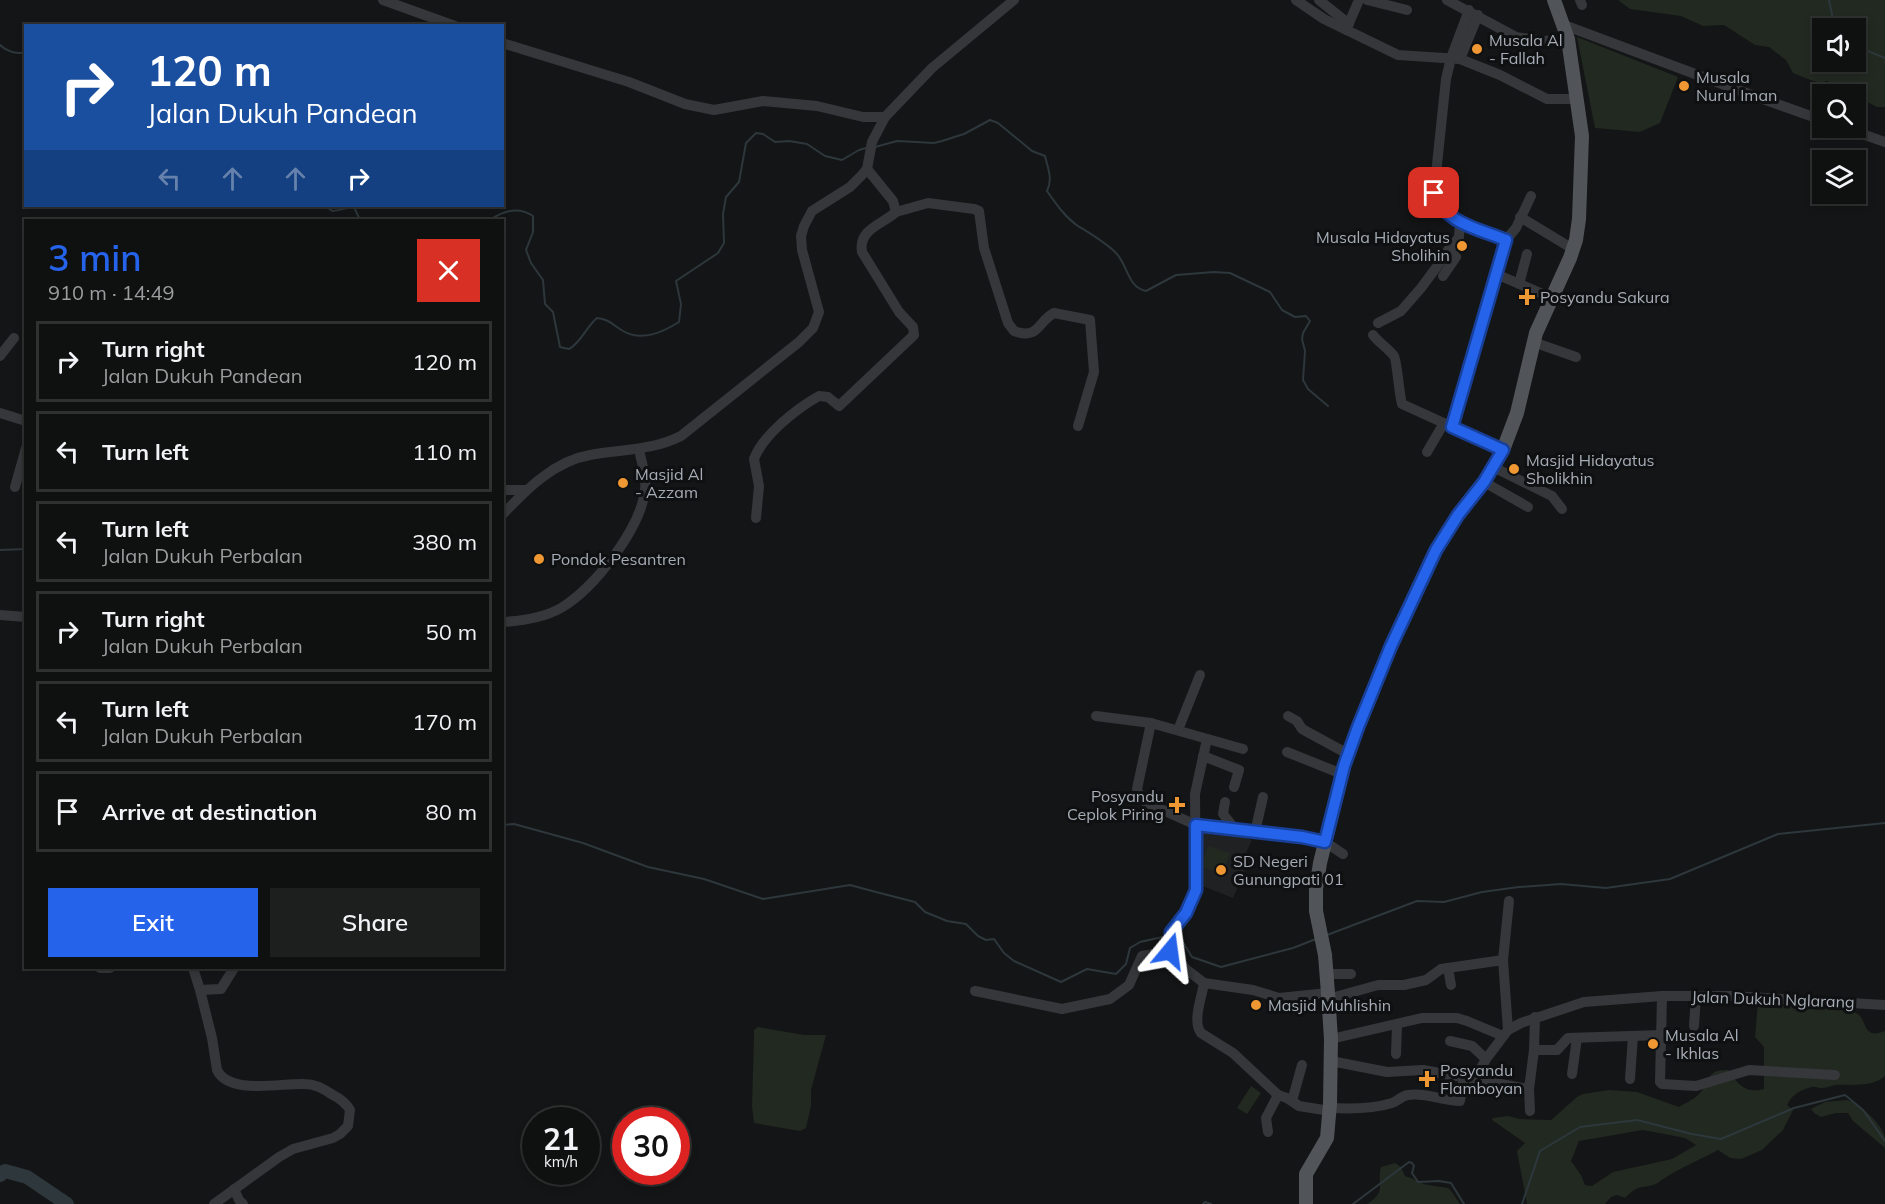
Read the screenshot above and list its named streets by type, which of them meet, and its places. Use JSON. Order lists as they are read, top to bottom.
{
  "streets": {
    "street": ["Jalan Dukuh Nglarang"]
  },
  "places": {
    "other": [
      "Musala Al - Fallah",
      "Musala Nurul Iman",
      "Musala Hidayatus Sholihin",
      "Masjid Hidayatus Sholikhin",
      "Masjid Al - Azzam",
      "Pondok Pesantren",
      "SD Negeri Gunungpati 01",
      "Masjid Muhlishin",
      "Musala Al - Ikhlas"
    ],
    "health": ["Posyandu Sakura", "Posyandu Ceplok Piring", "Posyandu Flamboyan"]
  },
  "page": {
    "turn": ["120 m", "Jalan Dukuh Pandean"],
    "heading": ["3 min", "910 m · 14:49"],
    "list": [
      {
        "name": "Turn right",
        "note": "Jalan Dukuh Pandean",
        "value": "120 m"
      },
      {
        "name": "Turn left",
        "value": "110 m"
      },
      {
        "name": "Turn left",
        "note": "Jalan Dukuh Perbalan",
        "value": "380 m"
      },
      {
        "name": "Turn right",
        "note": "Jalan Dukuh Perbalan",
        "value": "50 m"
      },
      {
        "name": "Turn left",
        "note": "Jalan Dukuh Perbalan",
        "value": "170 m"
      },
      {
        "name": "Arrive at destination",
        "value": "80 m"
      }
    ],
    "buttons": ["Exit", "Share"],
    "speed": "21 km/h",
    "limit": "30"
  }
}
